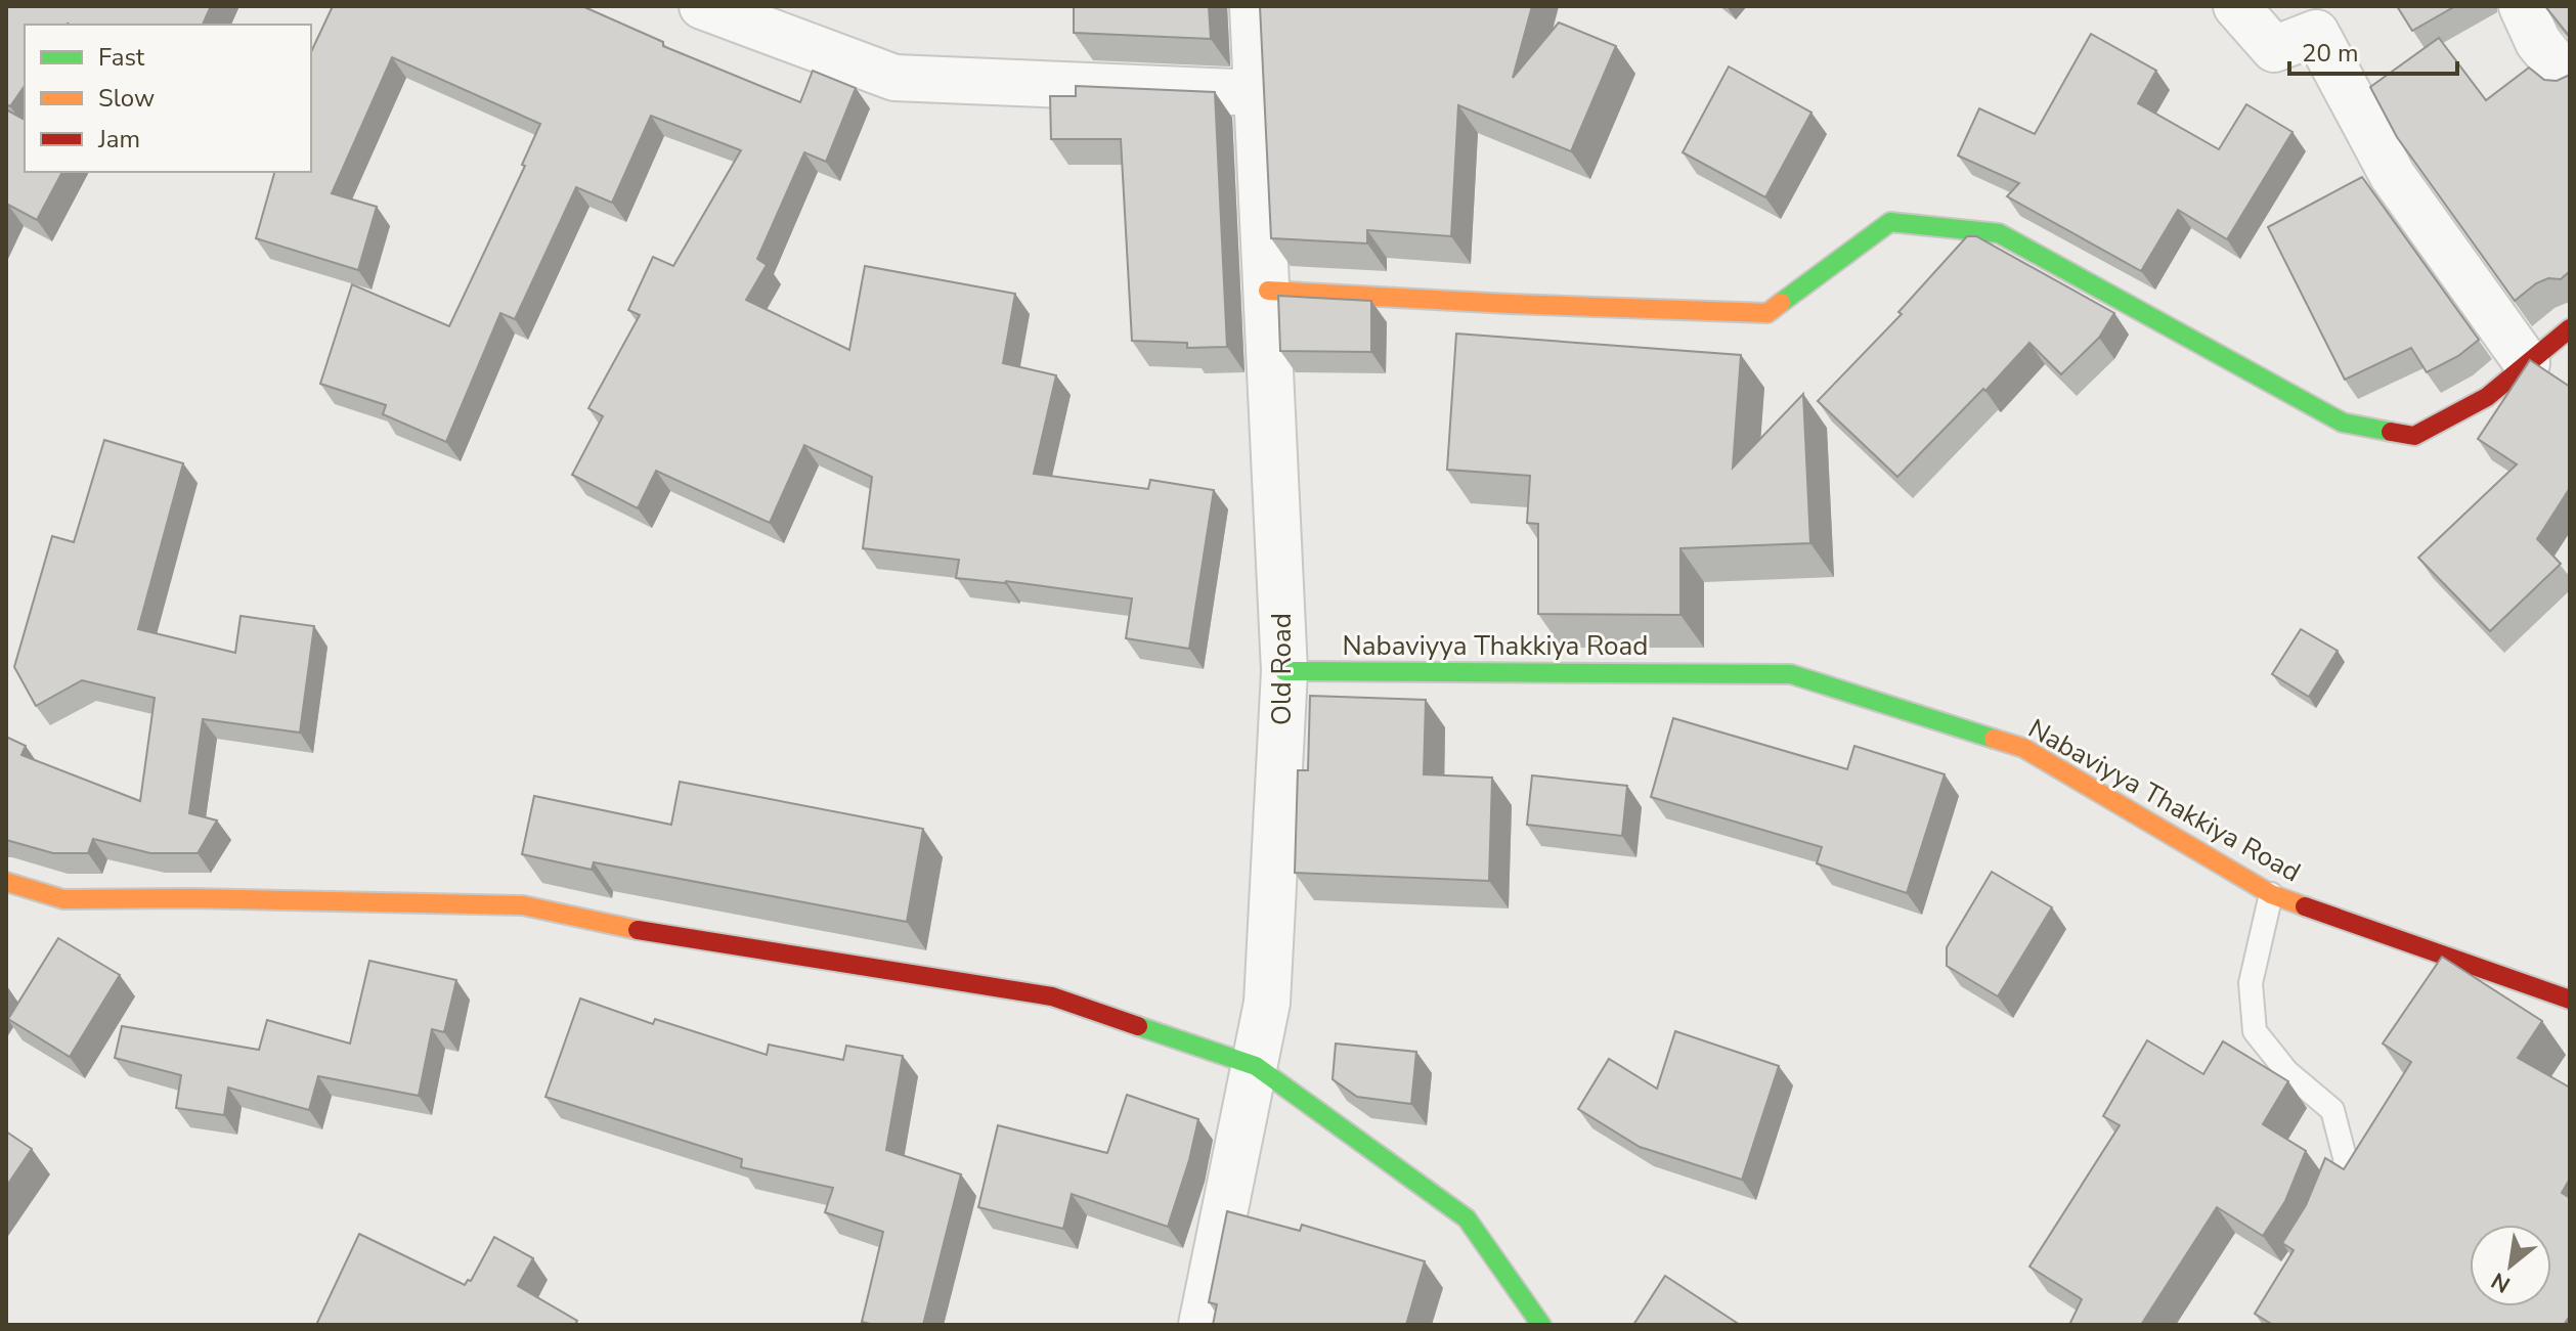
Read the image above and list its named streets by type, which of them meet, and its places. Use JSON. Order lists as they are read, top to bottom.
{
  "streets": {
    "street": ["Nabaviyya Thakkiya Road", "Old Road"]
  },
  "crossings": [
    ["Nabaviyya Thakkiya Road", "Old Road"]
  ],
  "legend": ["Fast", "Slow", "Jam"],
  "scale_bar": "20 m",
  "north": "bottom left"
}
